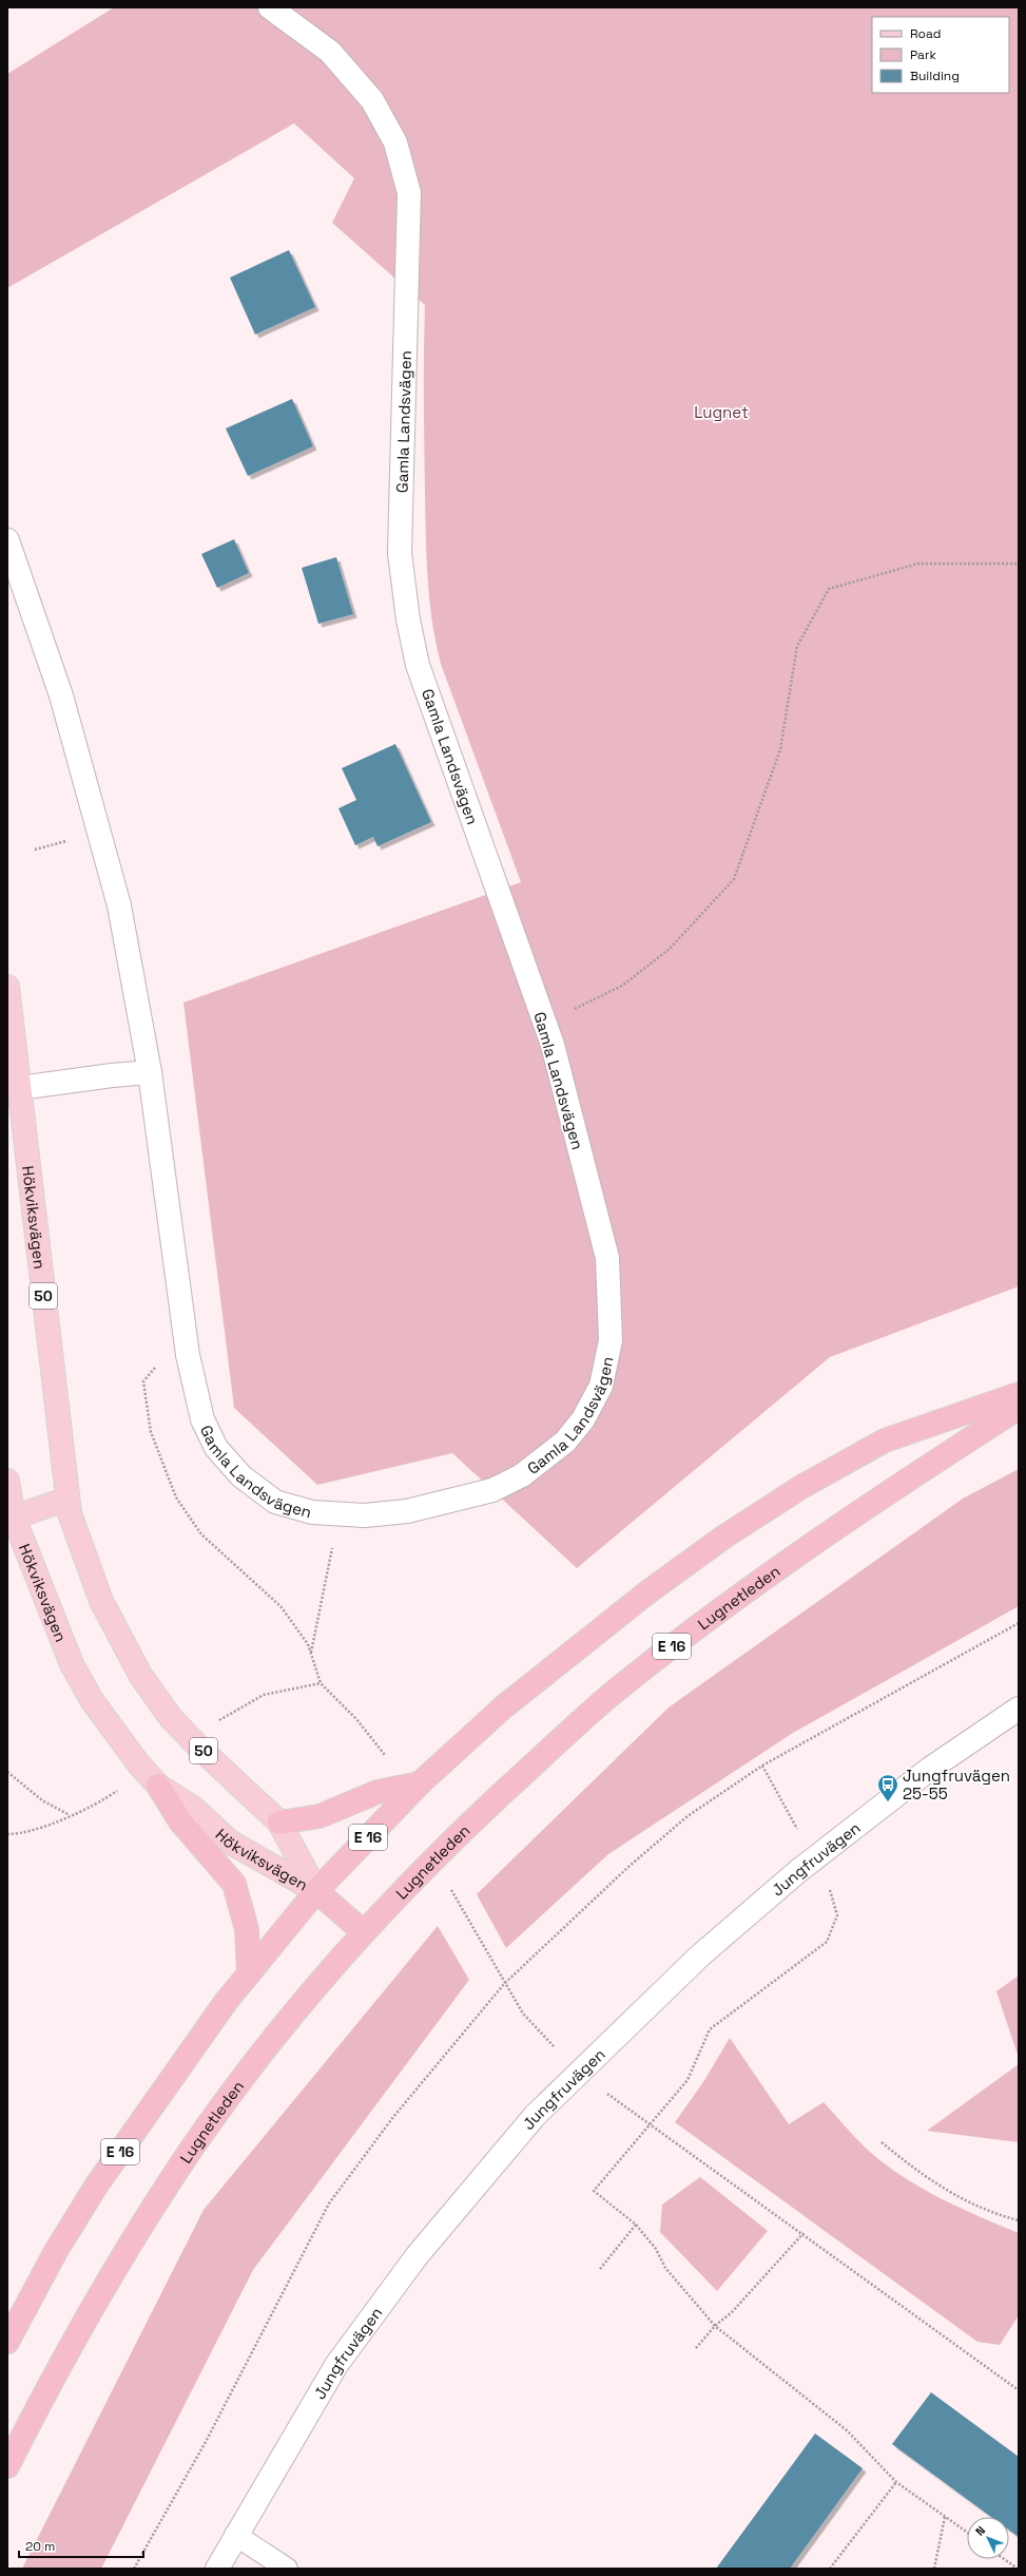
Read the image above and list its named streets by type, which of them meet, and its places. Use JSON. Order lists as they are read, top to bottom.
{
  "streets": {
    "highway": ["Lugnetleden", "E 16"],
    "main road": ["Hökviksvägen", "50"],
    "street": ["Gamla Landsvägen", "Jungfruvägen"]
  },
  "crossings": [
    ["Hökviksvägen", "E 16"]
  ],
  "parks": ["Lugnet"],
  "places": {
    "bus stop": ["Jungfruvägen 25-55"]
  },
  "legend": ["Road", "Park", "Building"],
  "scale_bar": "20 m",
  "north": "top left"
}
